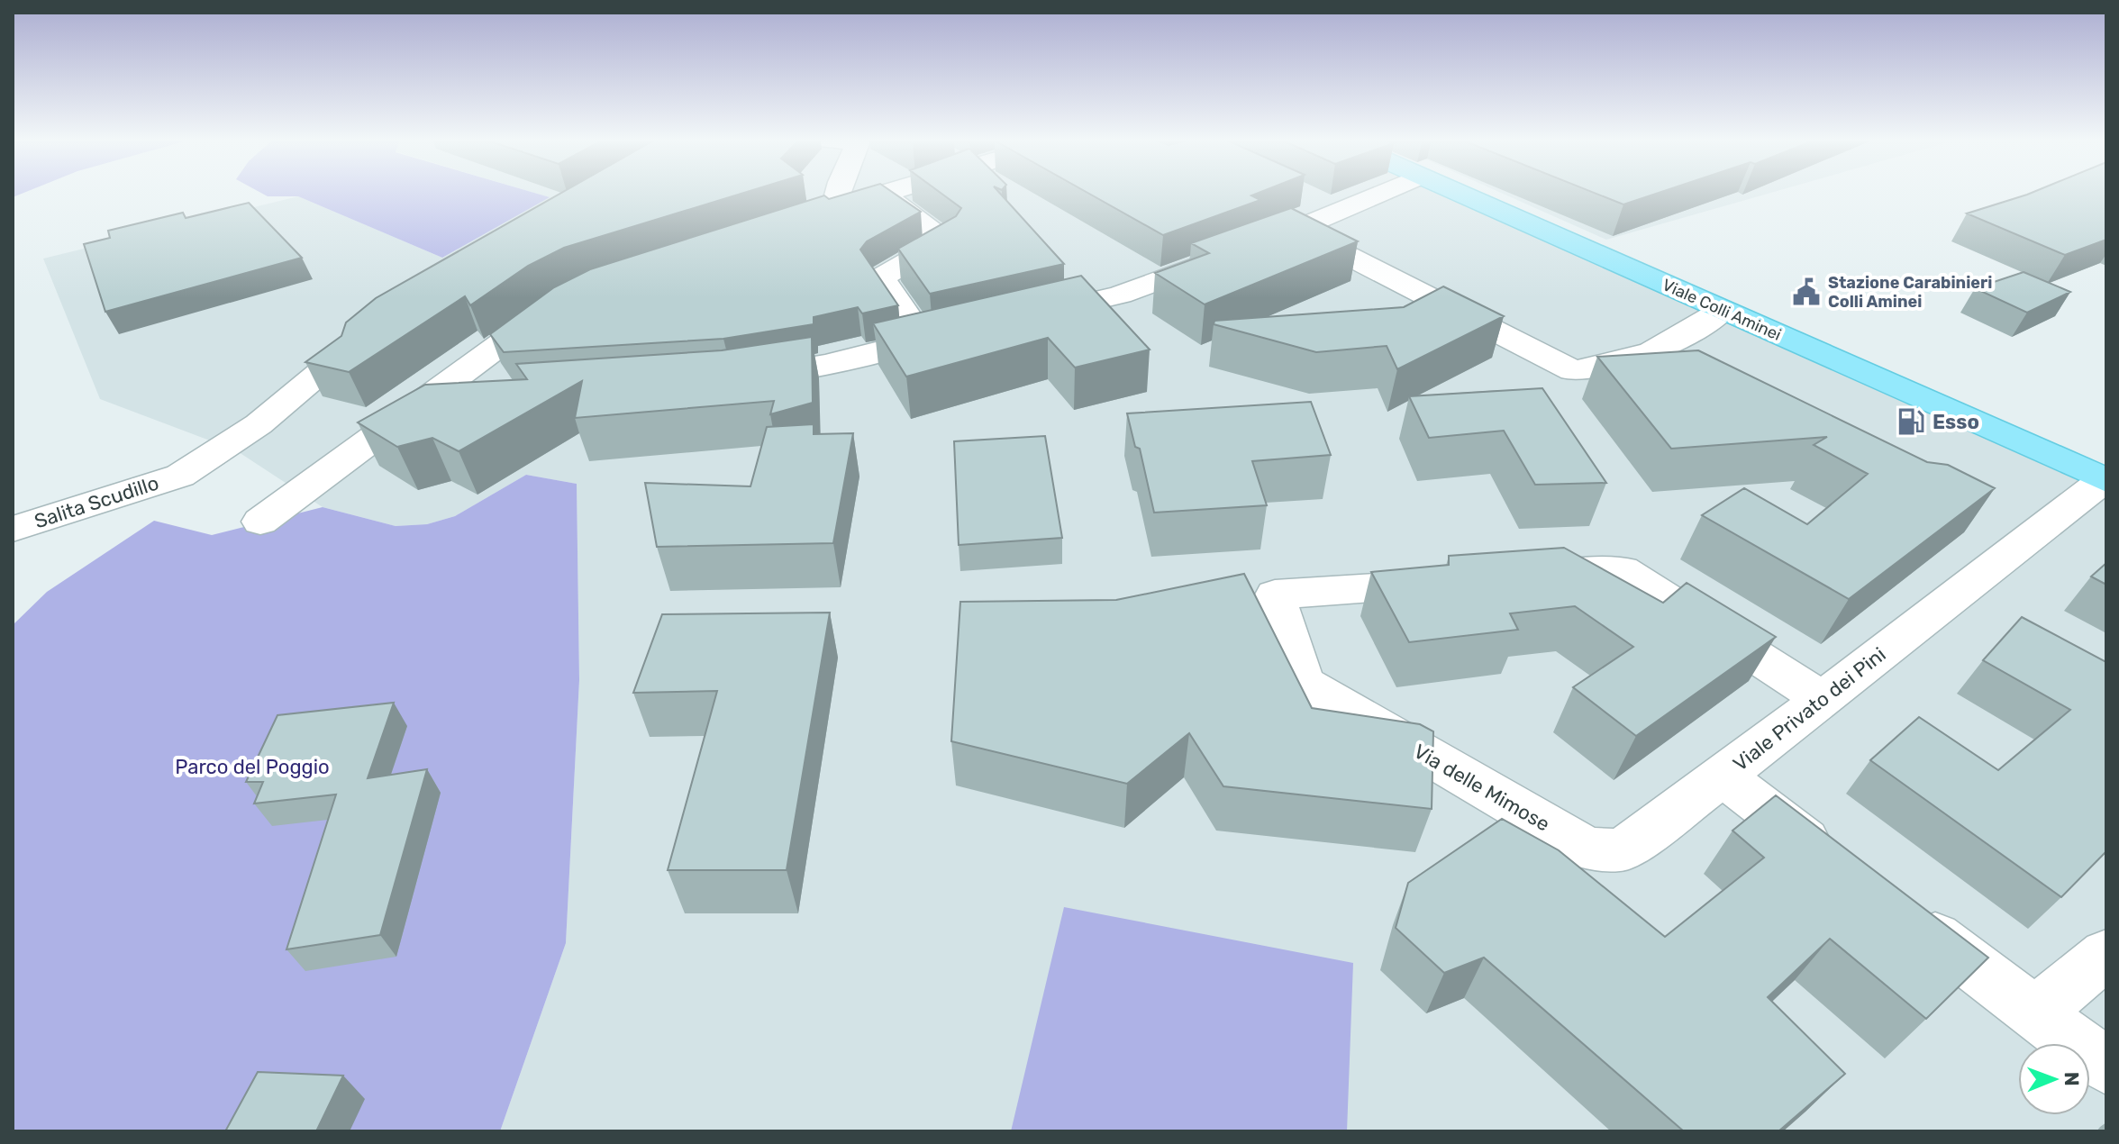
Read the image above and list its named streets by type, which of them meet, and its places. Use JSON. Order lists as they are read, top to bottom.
{
  "streets": {
    "main road": ["Viale Colli Aminei"],
    "street": ["Salita Scudillo", "Viale Privato dei Pini", "Via delle Mimose"]
  },
  "crossings": [
    ["Viale Colli Aminei", "Viale Privato dei Pini"],
    ["Viale Privato dei Pini", "Via delle Mimose"]
  ],
  "parks": ["Parco del Poggio"],
  "places": {
    "public building": ["Stazione Carabinieri Colli Aminei"],
    "fuel station": ["Esso"]
  },
  "north": "right"
}
